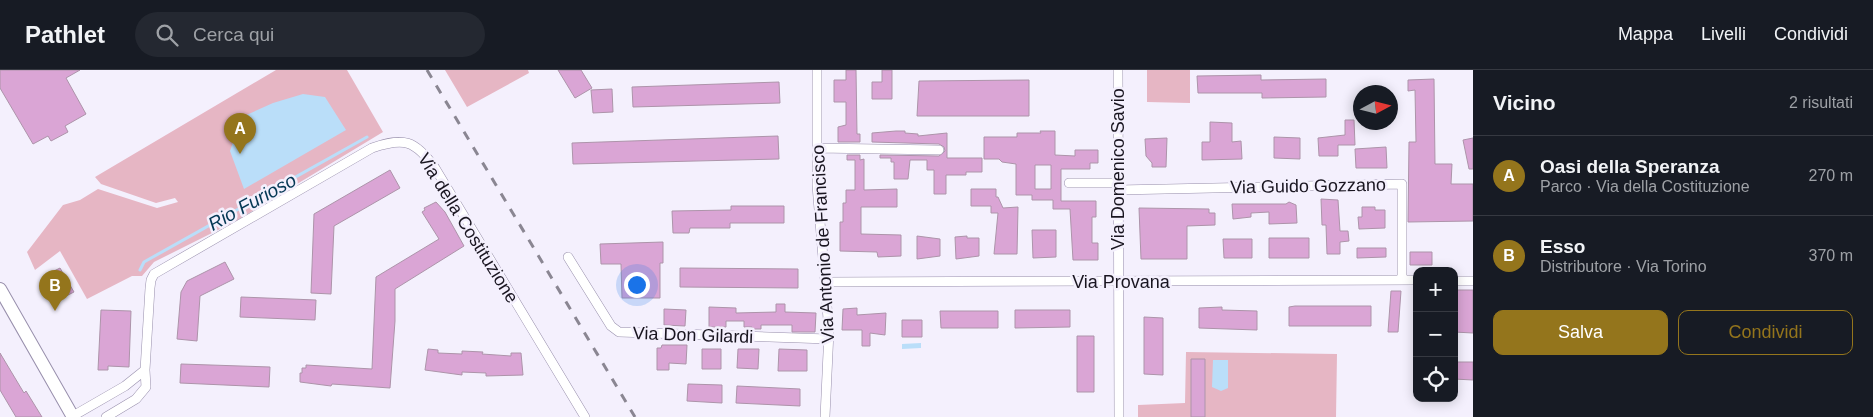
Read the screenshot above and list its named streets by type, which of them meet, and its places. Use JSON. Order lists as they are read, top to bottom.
{
  "streets": {
    "street": [
      "Via Domenico Savio",
      "Via Guido Gozzano",
      "Via della Costituzione",
      "Via Antonio de Francisco",
      "Via Provana",
      "Via Don Gilardi"
    ]
  },
  "crossings": [
    ["Via Domenico Savio", "Via Guido Gozzano"],
    ["Via Domenico Savio", "Via Provana"],
    ["Via Guido Gozzano", "Via Provana"],
    ["Via Antonio de Francisco", "Via Provana"],
    ["Via Antonio de Francisco", "Via Don Gilardi"]
  ],
  "water": ["Rio Furioso"],
  "north": "right",
  "page": {
    "header": "Pathlet",
    "search": "Cerca qui",
    "nav": ["Mappa", "Livelli", "Condividi"],
    "heading": ["Vicino", "2 risultati"],
    "pins": ["A", "B"],
    "list": [
      {
        "mark": "A",
        "name": "Oasi della Speranza",
        "note": "Parco · Via della Costituzione",
        "value": "270 m"
      },
      {
        "mark": "B",
        "name": "Esso",
        "note": "Distributore · Via Torino",
        "value": "370 m"
      }
    ],
    "map_buttons": ["+", "−"],
    "buttons": ["Salva", "Condividi"]
  }
}
